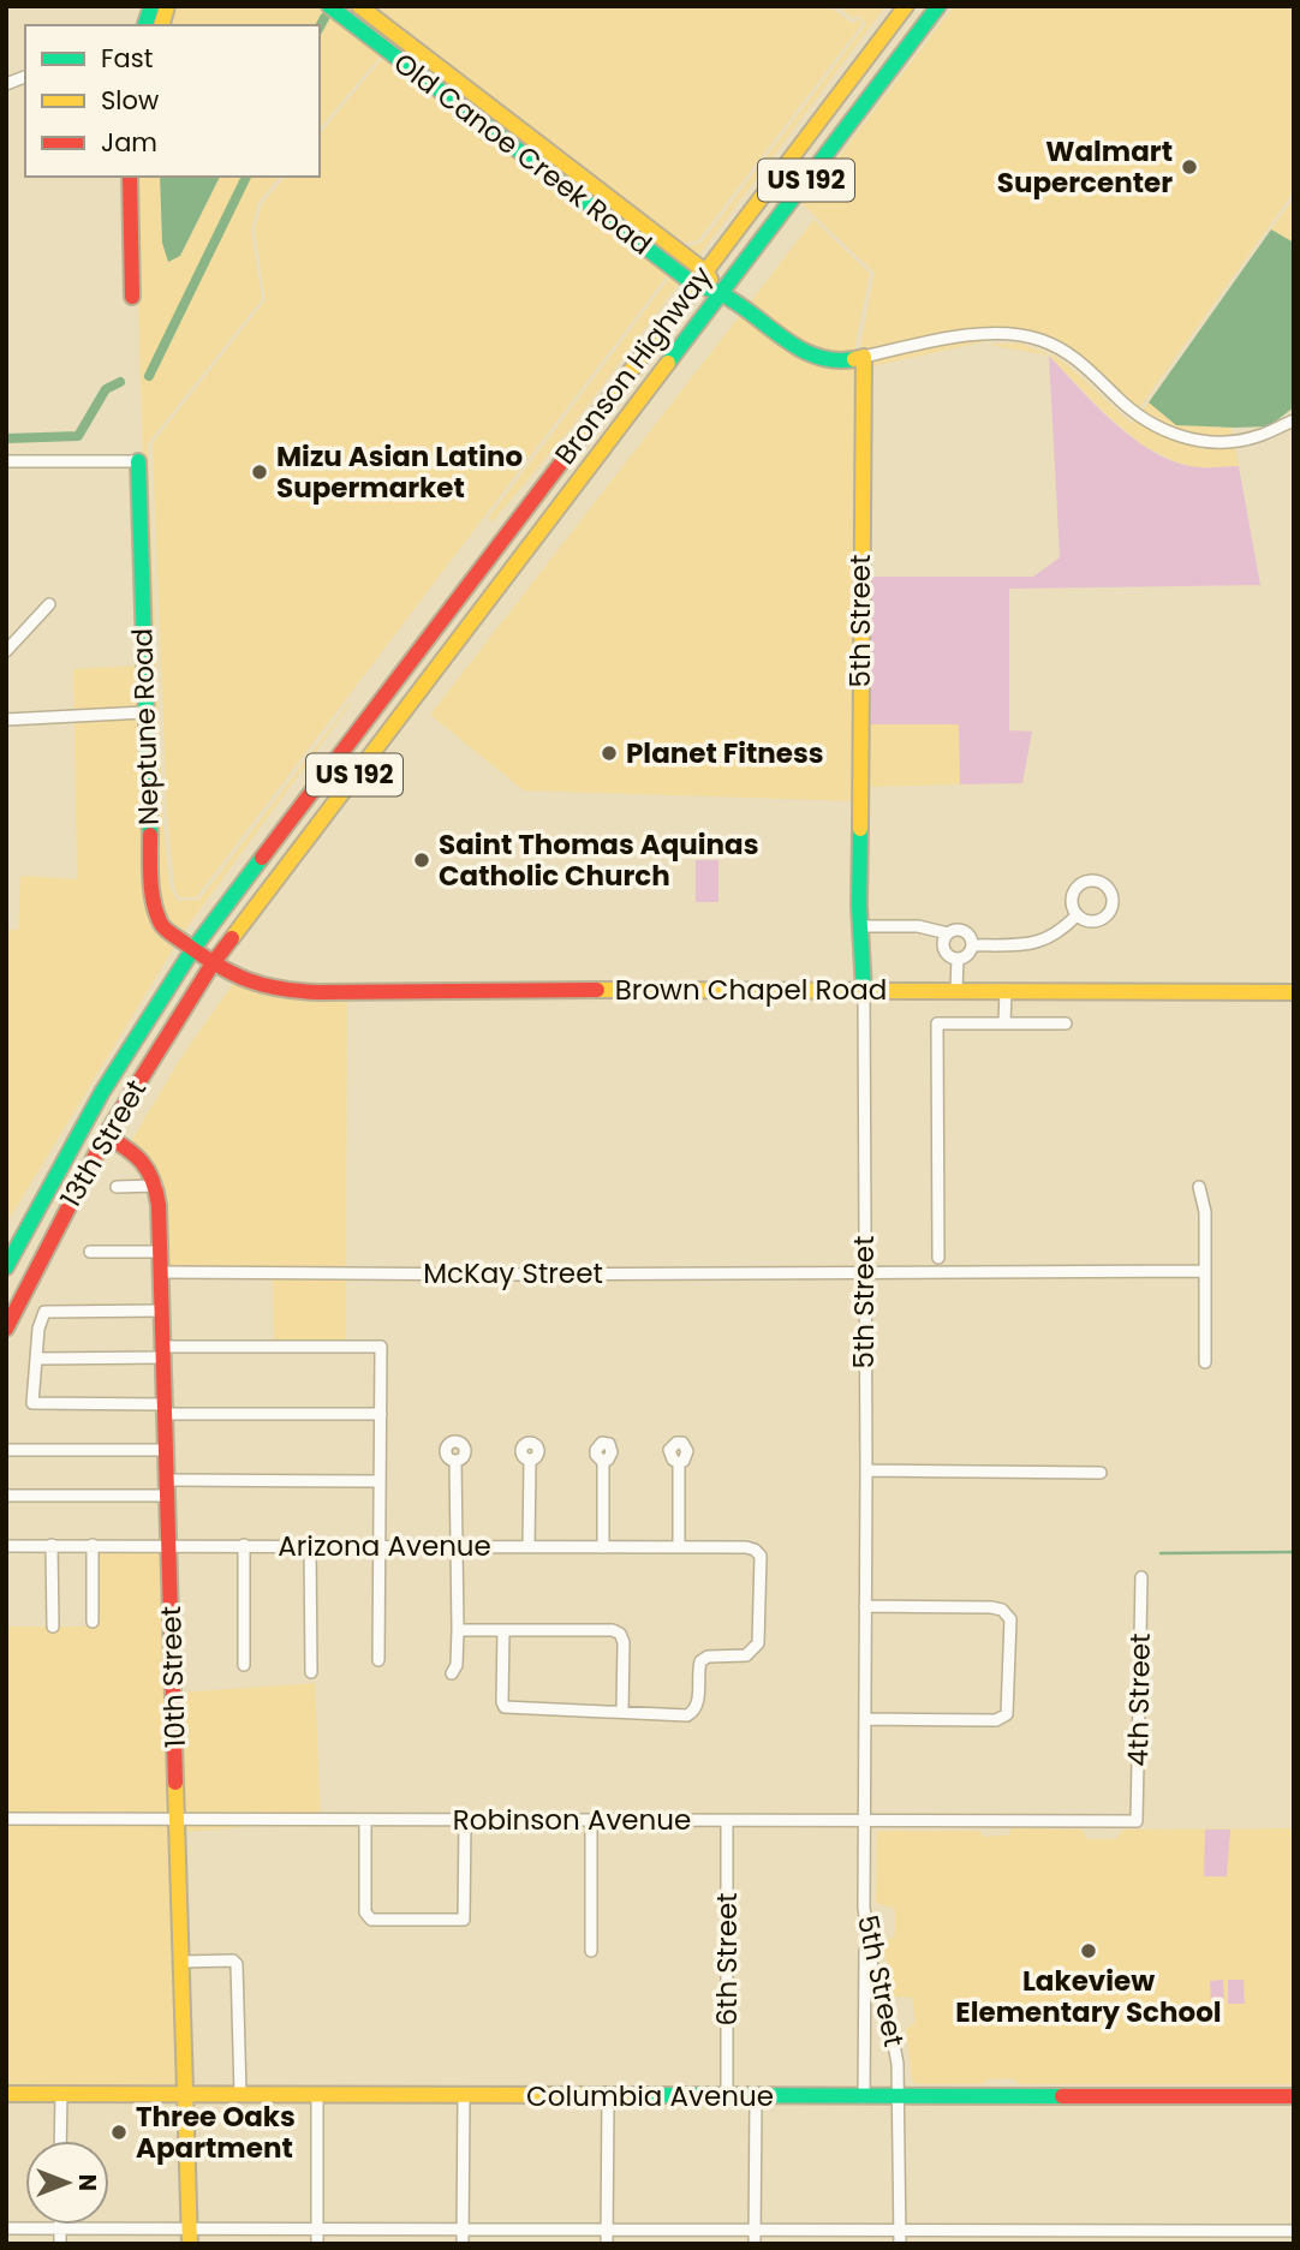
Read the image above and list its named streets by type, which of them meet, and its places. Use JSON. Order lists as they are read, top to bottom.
{
  "streets": {
    "main road": [
      "Old Canoe Creek Road",
      "US 192",
      "Bronson Highway",
      "5th Street",
      "Neptune Road",
      "Brown Chapel Road",
      "13th Street",
      "10th Street",
      "Columbia Avenue"
    ],
    "street": [
      "McKay Street",
      "Arizona Avenue",
      "4th Street",
      "Robinson Avenue",
      "6th Street"
    ]
  },
  "crossings": [
    ["Old Canoe Creek Road", "Bronson Highway"],
    ["Old Canoe Creek Road", "5th Street"],
    ["US 192", "Bronson Highway"],
    ["US 192", "Neptune Road"],
    ["US 192", "Brown Chapel Road"],
    ["US 192", "13th Street"],
    ["Bronson Highway", "Neptune Road"],
    ["Bronson Highway", "13th Street"],
    ["5th Street", "Brown Chapel Road"],
    ["5th Street", "McKay Street"],
    ["5th Street", "Robinson Avenue"],
    ["5th Street", "Columbia Avenue"],
    ["Neptune Road", "Brown Chapel Road"],
    ["Neptune Road", "13th Street"],
    ["Brown Chapel Road", "13th Street"],
    ["McKay Street", "10th Street"],
    ["Arizona Avenue", "10th Street"],
    ["10th Street", "Robinson Avenue"],
    ["10th Street", "Columbia Avenue"],
    ["4th Street", "Robinson Avenue"],
    ["Robinson Avenue", "6th Street"],
    ["6th Street", "Columbia Avenue"]
  ],
  "places": [
    "Walmart Supercenter",
    "Mizu Asian Latino Supermarket",
    "Planet Fitness",
    "Saint Thomas Aquinas Catholic Church",
    "Lakeview Elementary School",
    "Three Oaks Apartment"
  ],
  "legend": ["Fast", "Slow", "Jam"],
  "north": "right"
}
